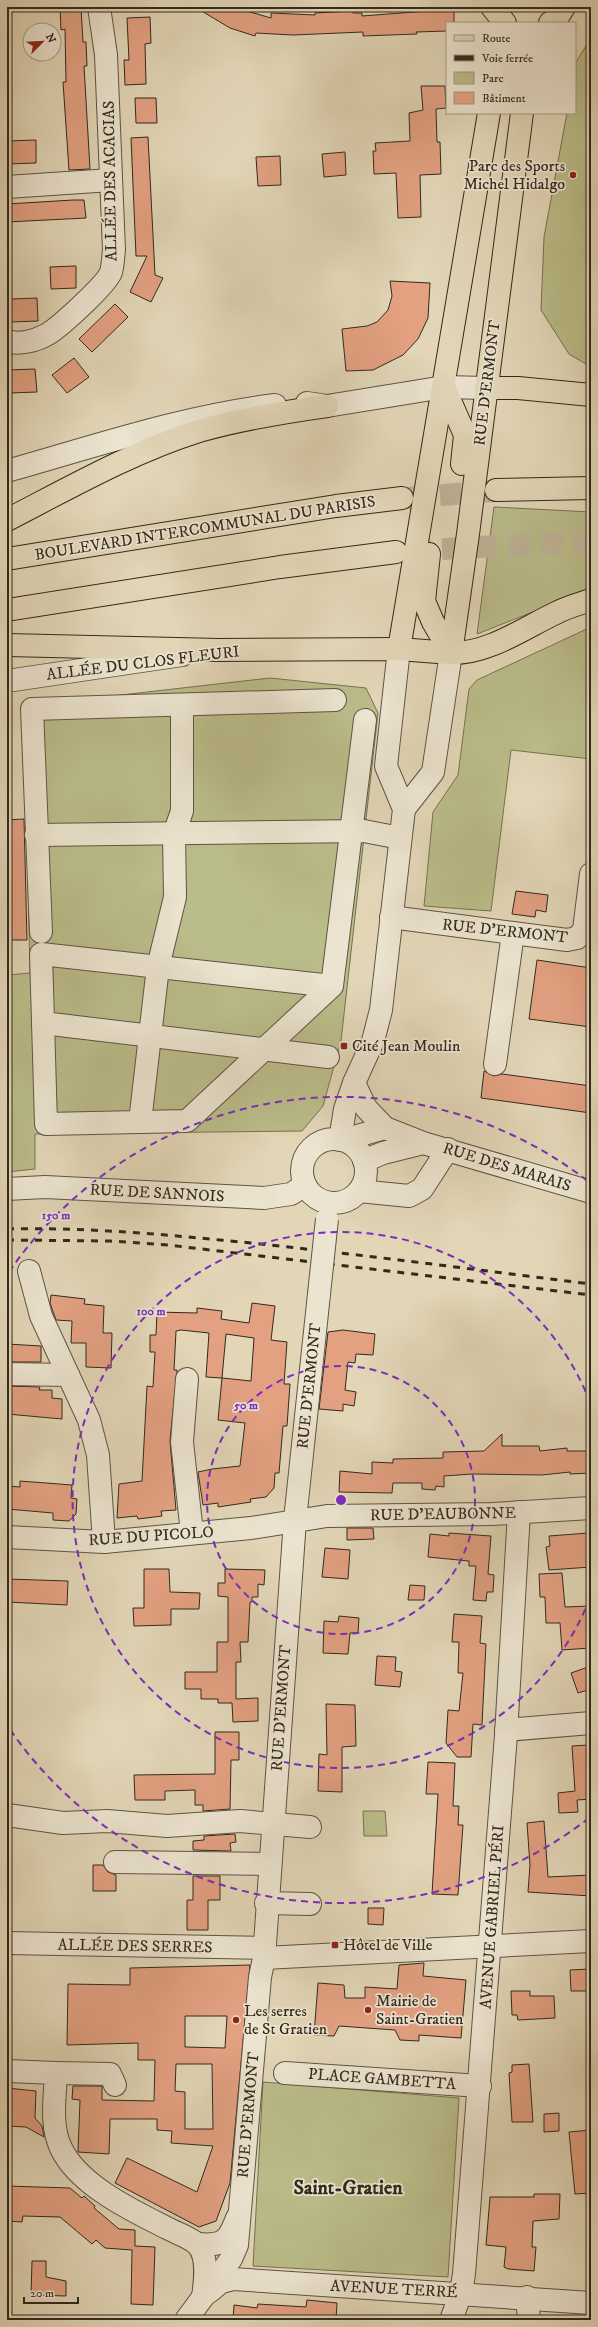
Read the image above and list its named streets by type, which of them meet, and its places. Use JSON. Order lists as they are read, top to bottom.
{
  "streets": {
    "main road": ["RUE D'ERMONT", "BOULEVARD INTERCOMMUNAL DU PARISIS", "ALLÉE DU CLOS FLEURI"],
    "street": [
      "ALLÉE DES ACACIAS",
      "RUE DES MARAIS",
      "RUE DE SANNOIS",
      "RUE D'EAUBONNE",
      "RUE DU PICOLO",
      "AVENUE GABRIEL PÉRI",
      "ALLÉE DES SERRES",
      "PLACE GAMBETTA",
      "AVENUE TERRÉ"
    ]
  },
  "crossings": [
    ["RUE D'ERMONT", "ALLÉE DU CLOS FLEURI"],
    ["RUE D'ERMONT", "RUE DES MARAIS"],
    ["RUE D'ERMONT", "RUE DE SANNOIS"],
    ["RUE D'ERMONT", "RUE D'EAUBONNE"],
    ["RUE D'ERMONT", "RUE DU PICOLO"],
    ["RUE D'ERMONT", "ALLÉE DES SERRES"],
    ["RUE D'ERMONT", "AVENUE TERRÉ"],
    ["RUE DES MARAIS", "RUE DE SANNOIS"],
    ["RUE D'EAUBONNE", "RUE DU PICOLO"],
    ["RUE D'EAUBONNE", "AVENUE GABRIEL PÉRI"],
    ["AVENUE GABRIEL PÉRI", "ALLÉE DES SERRES"],
    ["AVENUE GABRIEL PÉRI", "PLACE GAMBETTA"],
    ["AVENUE GABRIEL PÉRI", "AVENUE TERRÉ"]
  ],
  "districts": ["Saint-Gratien"],
  "places": {
    "other": ["Parc des Sports Michel Hidalgo", "Mairie de Saint-Gratien", "Les serres de St Gratien"],
    "transit": ["Cité Jean Moulin", "Hôtel de Ville"]
  },
  "legend": [
    "Route",
    "Voie ferrée",
    "Parc",
    "Bâtiment"
  ],
  "scale_bar": "20 m",
  "north": "top right",
  "rings": ["150 m", "100 m", "50 m"]
}
